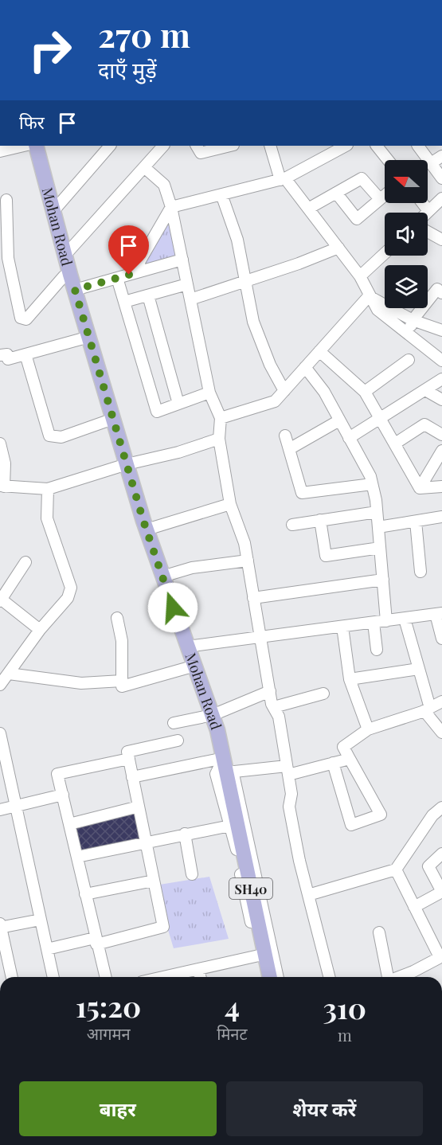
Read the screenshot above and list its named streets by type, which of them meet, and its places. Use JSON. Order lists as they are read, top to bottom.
{
  "streets": {
    "main road": ["Mohan Road", "SH40"]
  },
  "crossings": [
    ["Mohan Road", "SH40"]
  ],
  "north": "left",
  "page": {
    "turn": ["270 m", "दाएँ मुड़ें"],
    "then": "फिर",
    "eta": [
      "15:20",
      "आगमन",
      "4",
      "मिनट",
      "310",
      "m"
    ],
    "buttons": ["बाहर", "शेयर करें"]
  }
}
